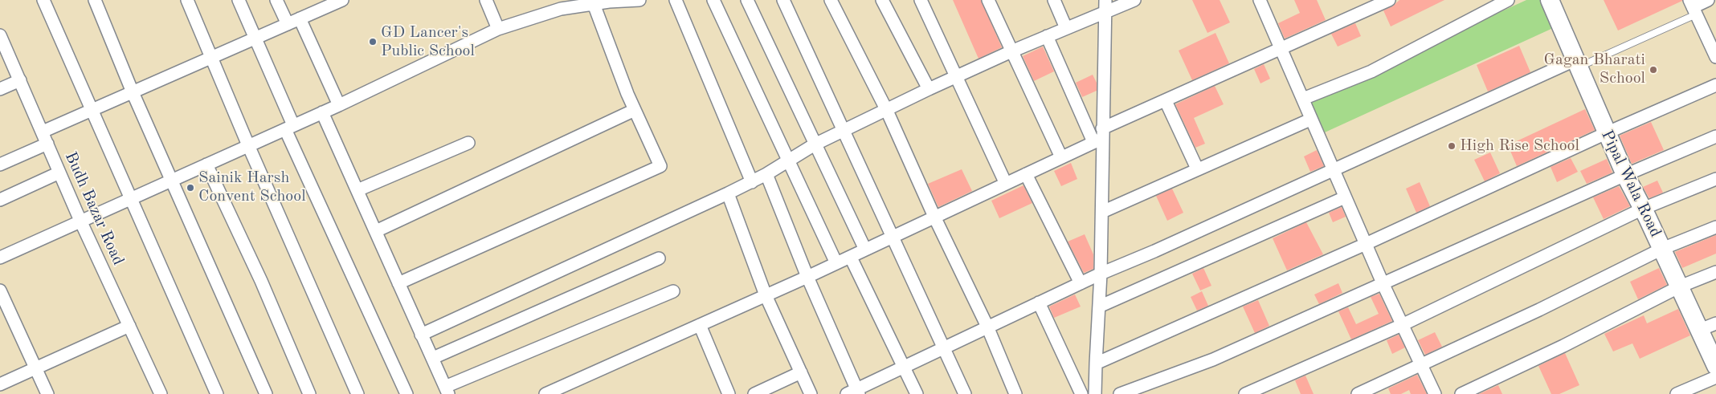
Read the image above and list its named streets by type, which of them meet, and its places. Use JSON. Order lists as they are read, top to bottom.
{
  "streets": {
    "street": ["Pipal Wala Road", "Budh Bazar Road"]
  },
  "places": [
    "GD Lancer's Public School",
    "Gagan Bharati School",
    "High Rise School",
    "Sainik Harsh Convent School"
  ]
}
